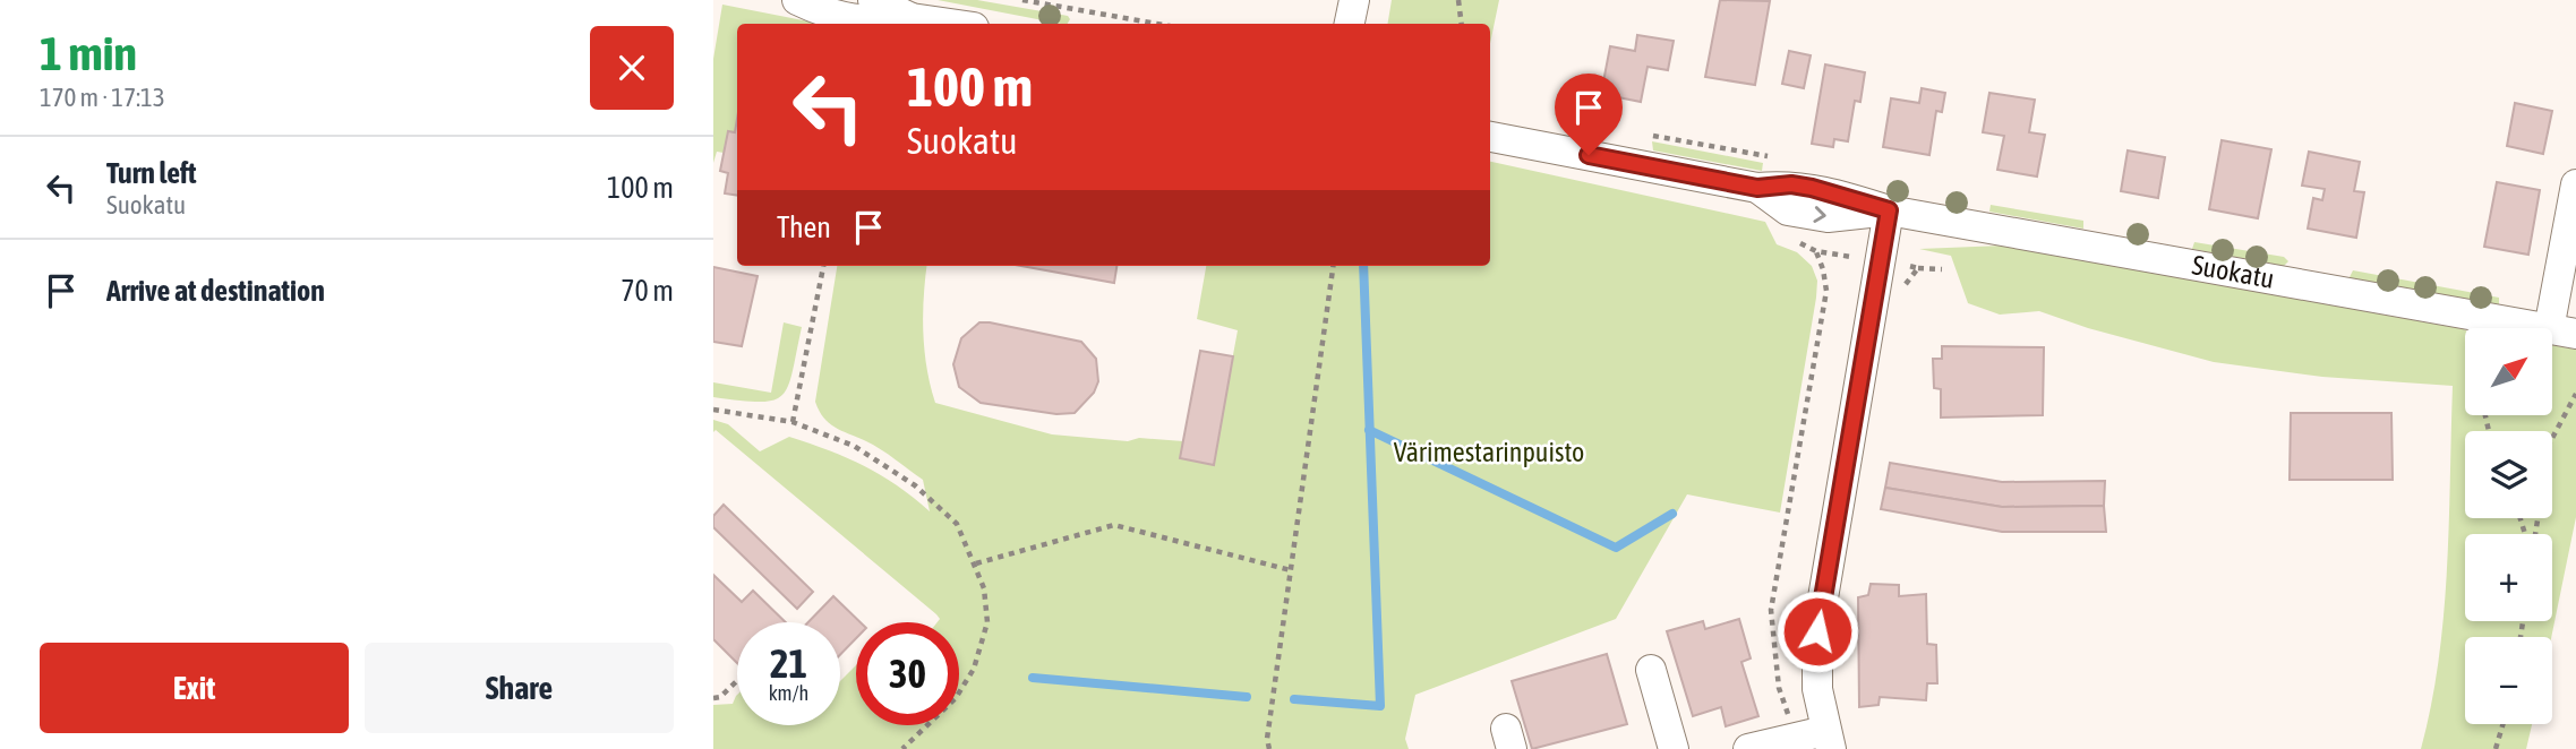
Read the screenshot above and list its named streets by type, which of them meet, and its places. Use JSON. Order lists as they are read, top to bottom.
{
  "streets": {
    "street": ["Suokatu"]
  },
  "parks": ["Värimestarinpuisto"],
  "north": "top right",
  "page": {
    "heading": ["1 min", "170 m · 17:13"],
    "turn": ["100 m", "Suokatu"],
    "list": [
      {
        "name": "Turn left",
        "note": "Suokatu",
        "value": "100 m"
      },
      {
        "name": "Arrive at destination",
        "value": "70 m"
      }
    ],
    "then": "Then",
    "map_buttons": ["+", "−"],
    "speed": "21 km/h",
    "limit": "30",
    "buttons": ["Exit", "Share"]
  }
}
